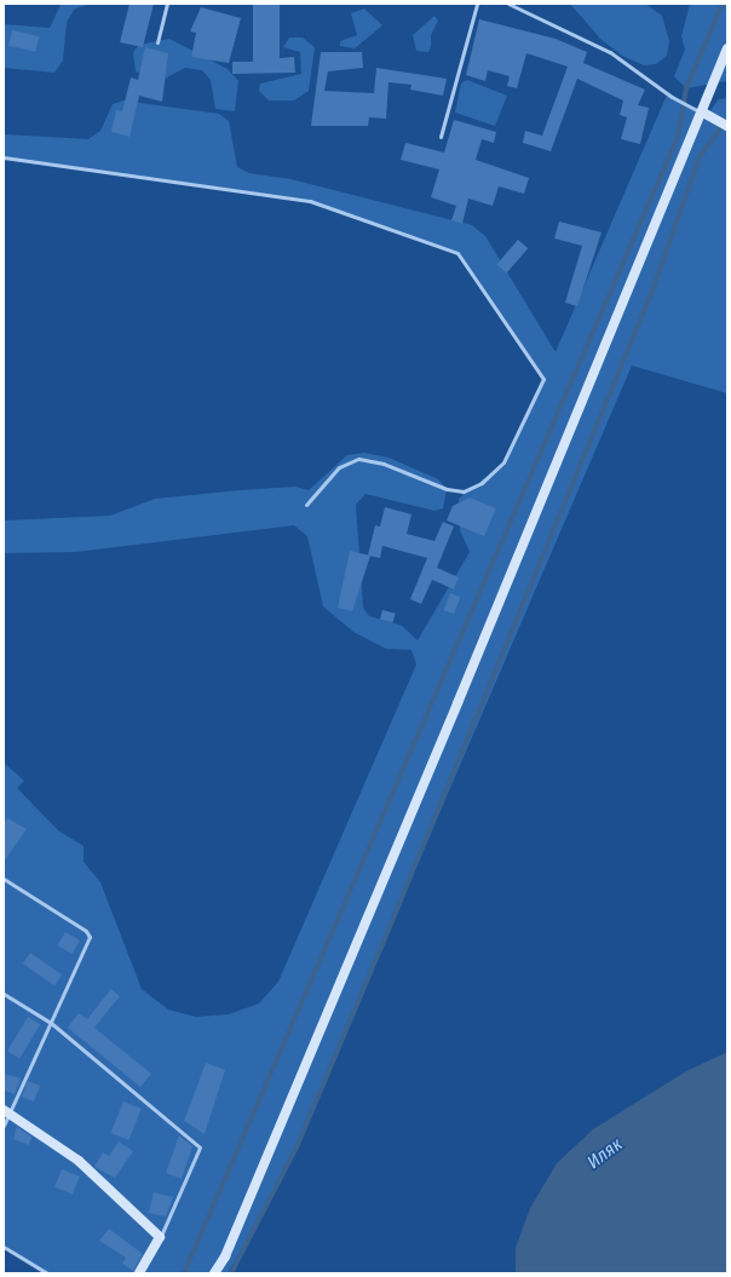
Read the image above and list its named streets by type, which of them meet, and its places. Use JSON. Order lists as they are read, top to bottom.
{
  "water": ["Иляк"]
}
